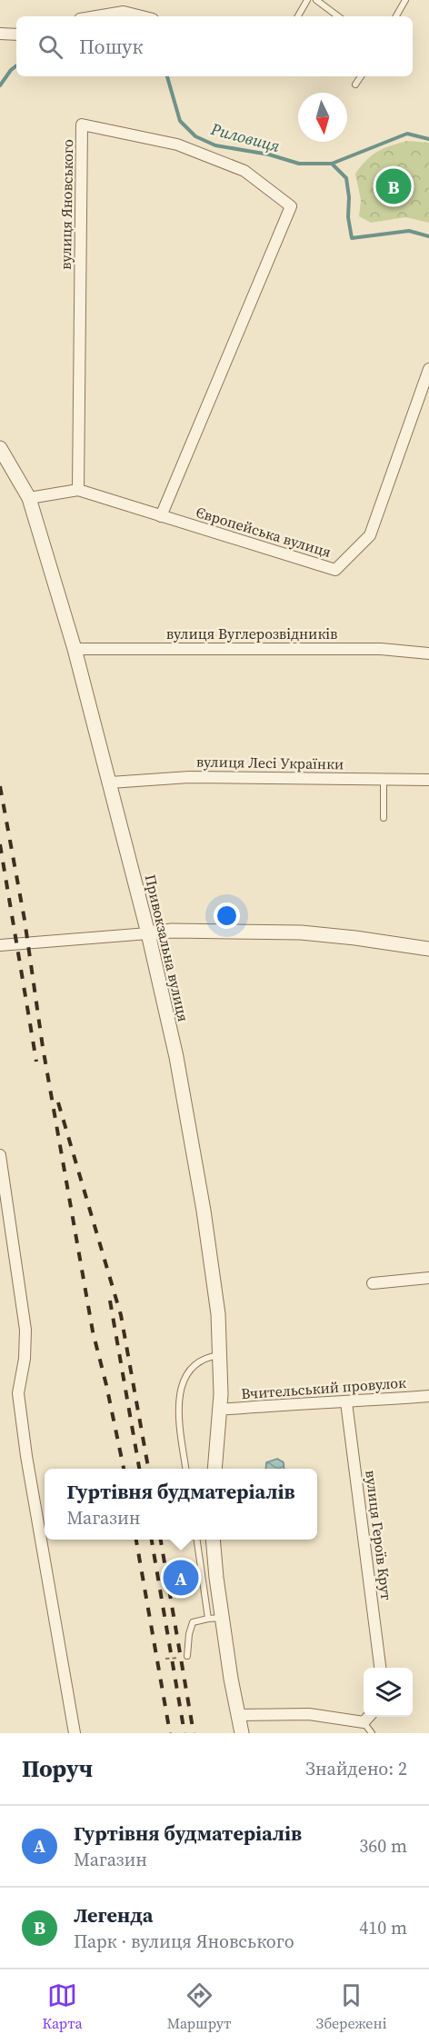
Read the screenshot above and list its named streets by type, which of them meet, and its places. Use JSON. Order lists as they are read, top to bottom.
{
  "streets": {
    "street": [
      "вулиця Яновського",
      "Європейська вулиця",
      "вулиця Вуглерозвідників",
      "вулиця Лесі Українки",
      "Привокзальна вулиця",
      "Вчительський провулок",
      "вулиця Героїв Крут"
    ]
  },
  "crossings": [
    ["вулиця Яновського", "Європейська вулиця"],
    ["Європейська вулиця", "Привокзальна вулиця"],
    ["вулиця Вуглерозвідників", "Привокзальна вулиця"],
    ["вулиця Лесі Українки", "Привокзальна вулиця"],
    ["Привокзальна вулиця", "Вчительський провулок"],
    ["Вчительський провулок", "вулиця Героїв Крут"]
  ],
  "water": ["Риловиця"],
  "north": "bottom",
  "page": {
    "search": "Пошук",
    "pins": ["B", "A"],
    "popup": ["Гуртівня будматеріалів", "Магазин"],
    "heading": ["Поруч", "Знайдено: 2"],
    "list": [
      {
        "mark": "A",
        "name": "Гуртівня будматеріалів",
        "note": "Магазин",
        "value": "360 m"
      },
      {
        "mark": "B",
        "name": "Легенда",
        "note": "Парк · вулиця Яновського",
        "value": "410 m"
      }
    ],
    "nav": ["Карта", "Маршрут", "Збережені"]
  }
}
